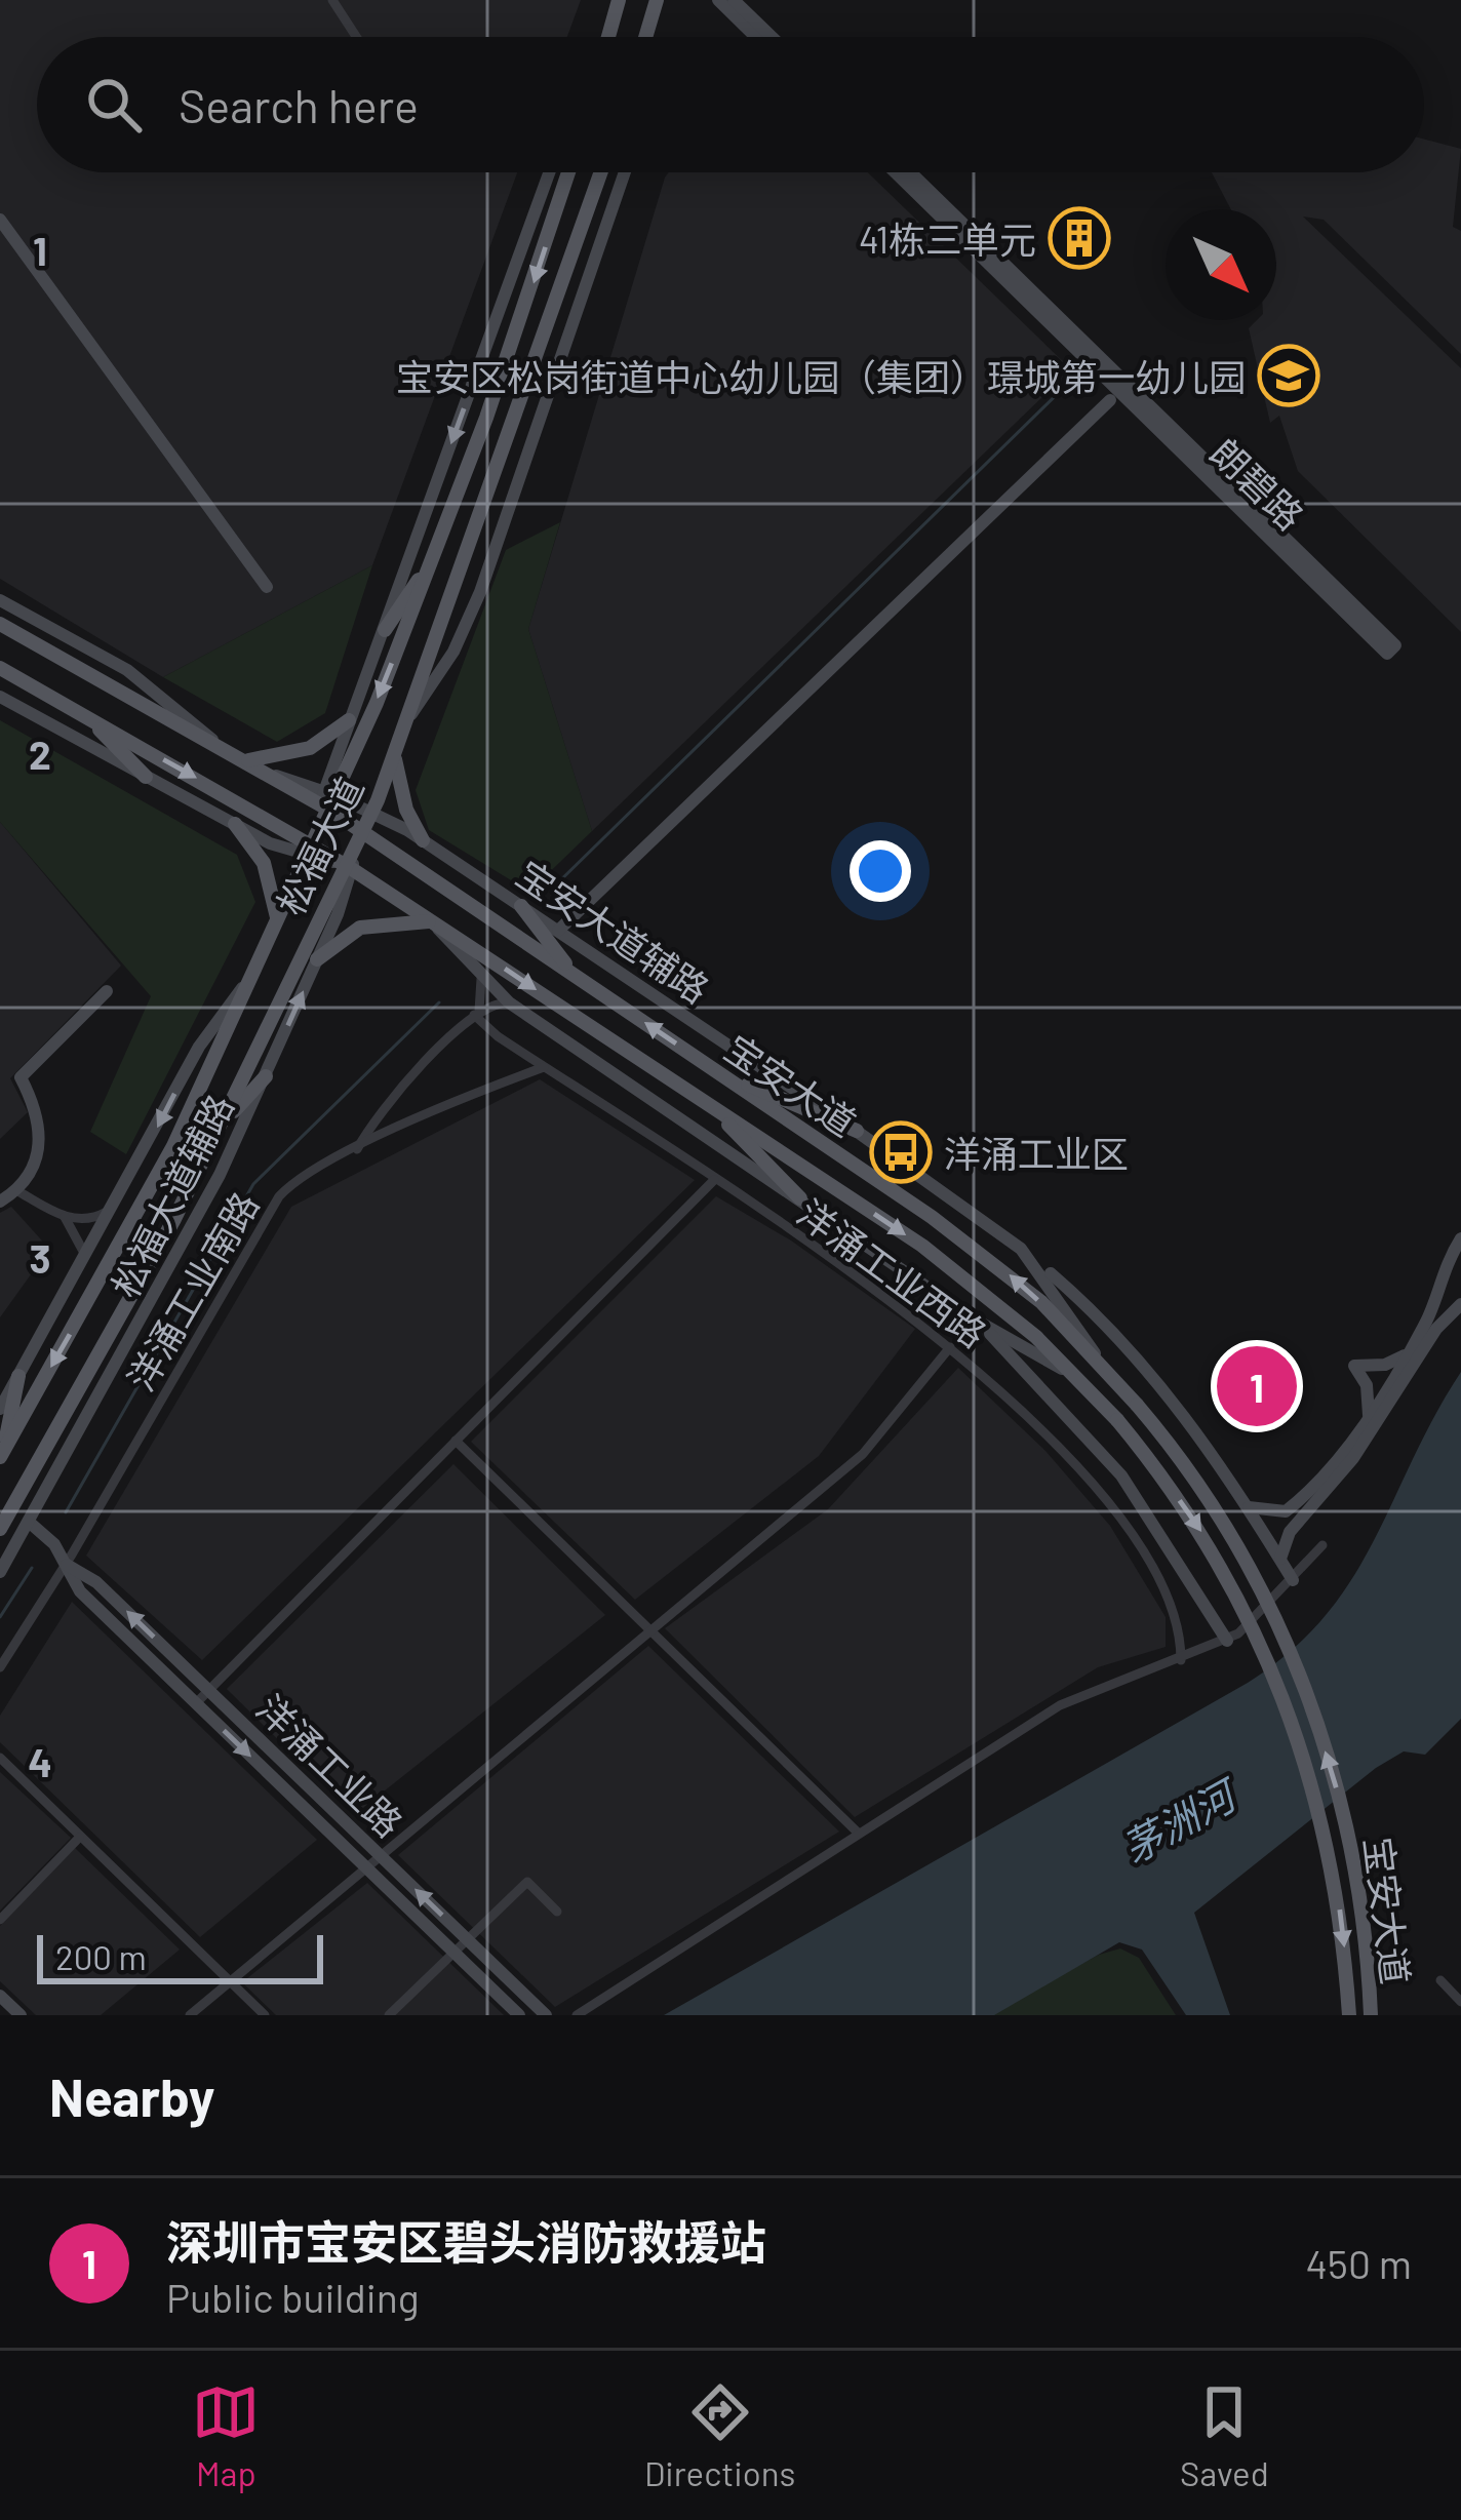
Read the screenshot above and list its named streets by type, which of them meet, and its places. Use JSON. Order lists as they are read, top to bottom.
{
  "streets": {
    "main road": [
      "朗碧路",
      "松福大道",
      "宝安大道辅路",
      "宝安大道",
      "松福大道辅路",
      "洋涌工业路"
    ],
    "street": ["洋涌工业西路", "洋涌工业南路"]
  },
  "crossings": [
    ["松福大道", "宝安大道辅路"],
    ["松福大道", "宝安大道"],
    ["松福大道", "松福大道辅路"],
    ["宝安大道辅路", "宝安大道"],
    ["宝安大道", "松福大道辅路"],
    ["松福大道辅路", "洋涌工业路"],
    ["洋涌工业西路", "洋涌工业南路"],
    ["洋涌工业南路", "洋涌工业路"]
  ],
  "water": ["茅洲河"],
  "places": {
    "building": ["41栋三单元"],
    "school or university": ["宝安区松岗街道中心幼儿园（集团）璟城第一幼儿园"],
    "bus stop": ["洋涌工业区"]
  },
  "scale_bar": "200 m",
  "north": "bottom right",
  "page": {
    "search": "Search here",
    "pins": "1",
    "scale": "200 m",
    "heading": "Nearby",
    "list": [
      {
        "mark": "1",
        "name": "深圳市宝安区碧头消防救援站",
        "note": "Public building",
        "value": "450 m"
      }
    ],
    "nav": ["Map", "Directions", "Saved"]
  },
  "grid": {
    "rows": [
      "1",
      "2",
      "3",
      "4"
    ]
  }
}
